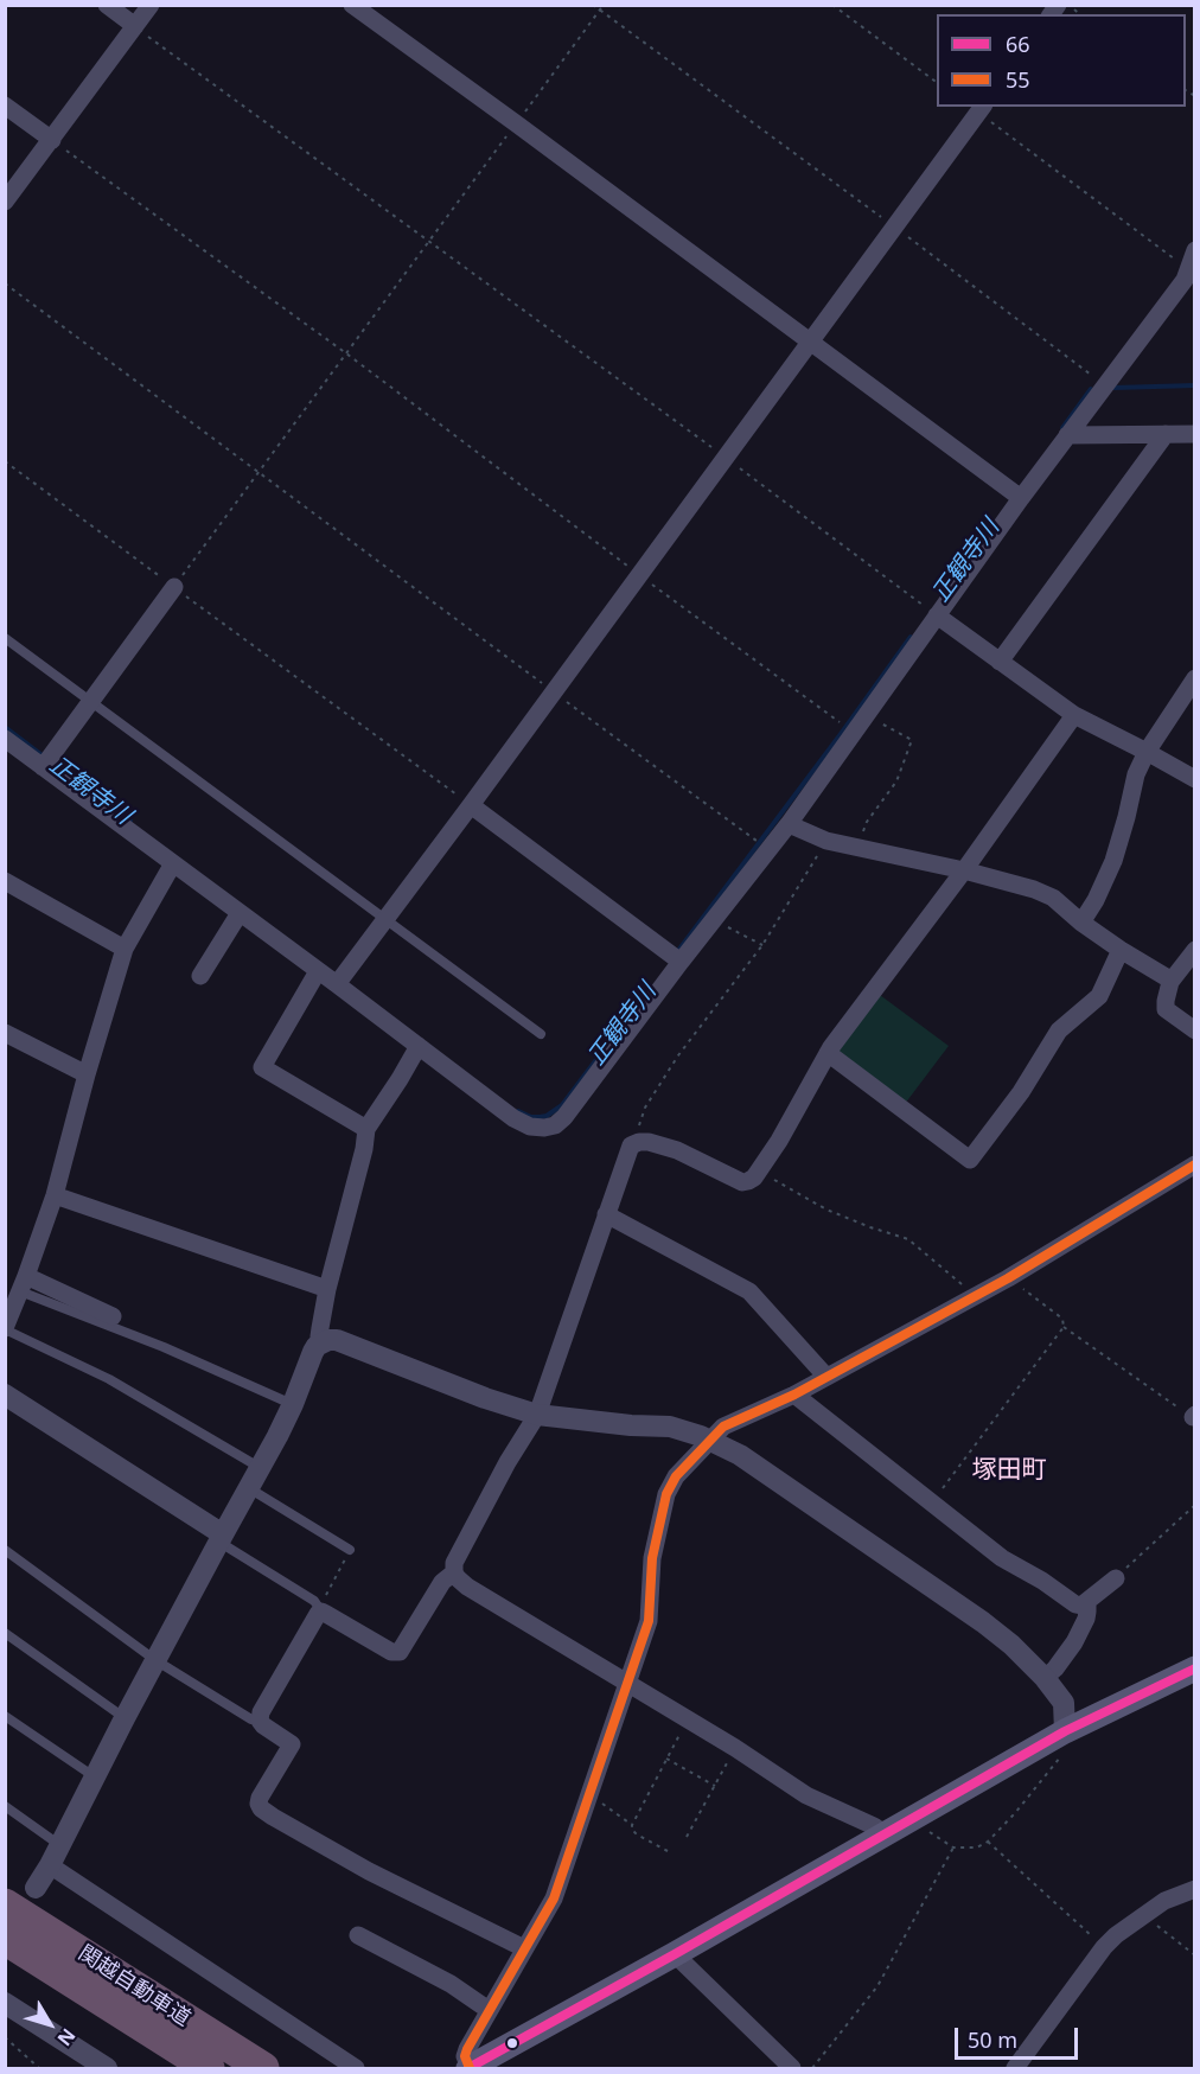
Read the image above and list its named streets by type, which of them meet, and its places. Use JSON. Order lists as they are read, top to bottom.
{
  "streets": {
    "highway": ["関越自動車道"]
  },
  "districts": ["塚田町"],
  "water": ["正観寺川"],
  "lines": ["transit line 55", "transit line 66"],
  "legend": ["66", "55"],
  "scale_bar": "50 m",
  "north": "bottom right"
}
